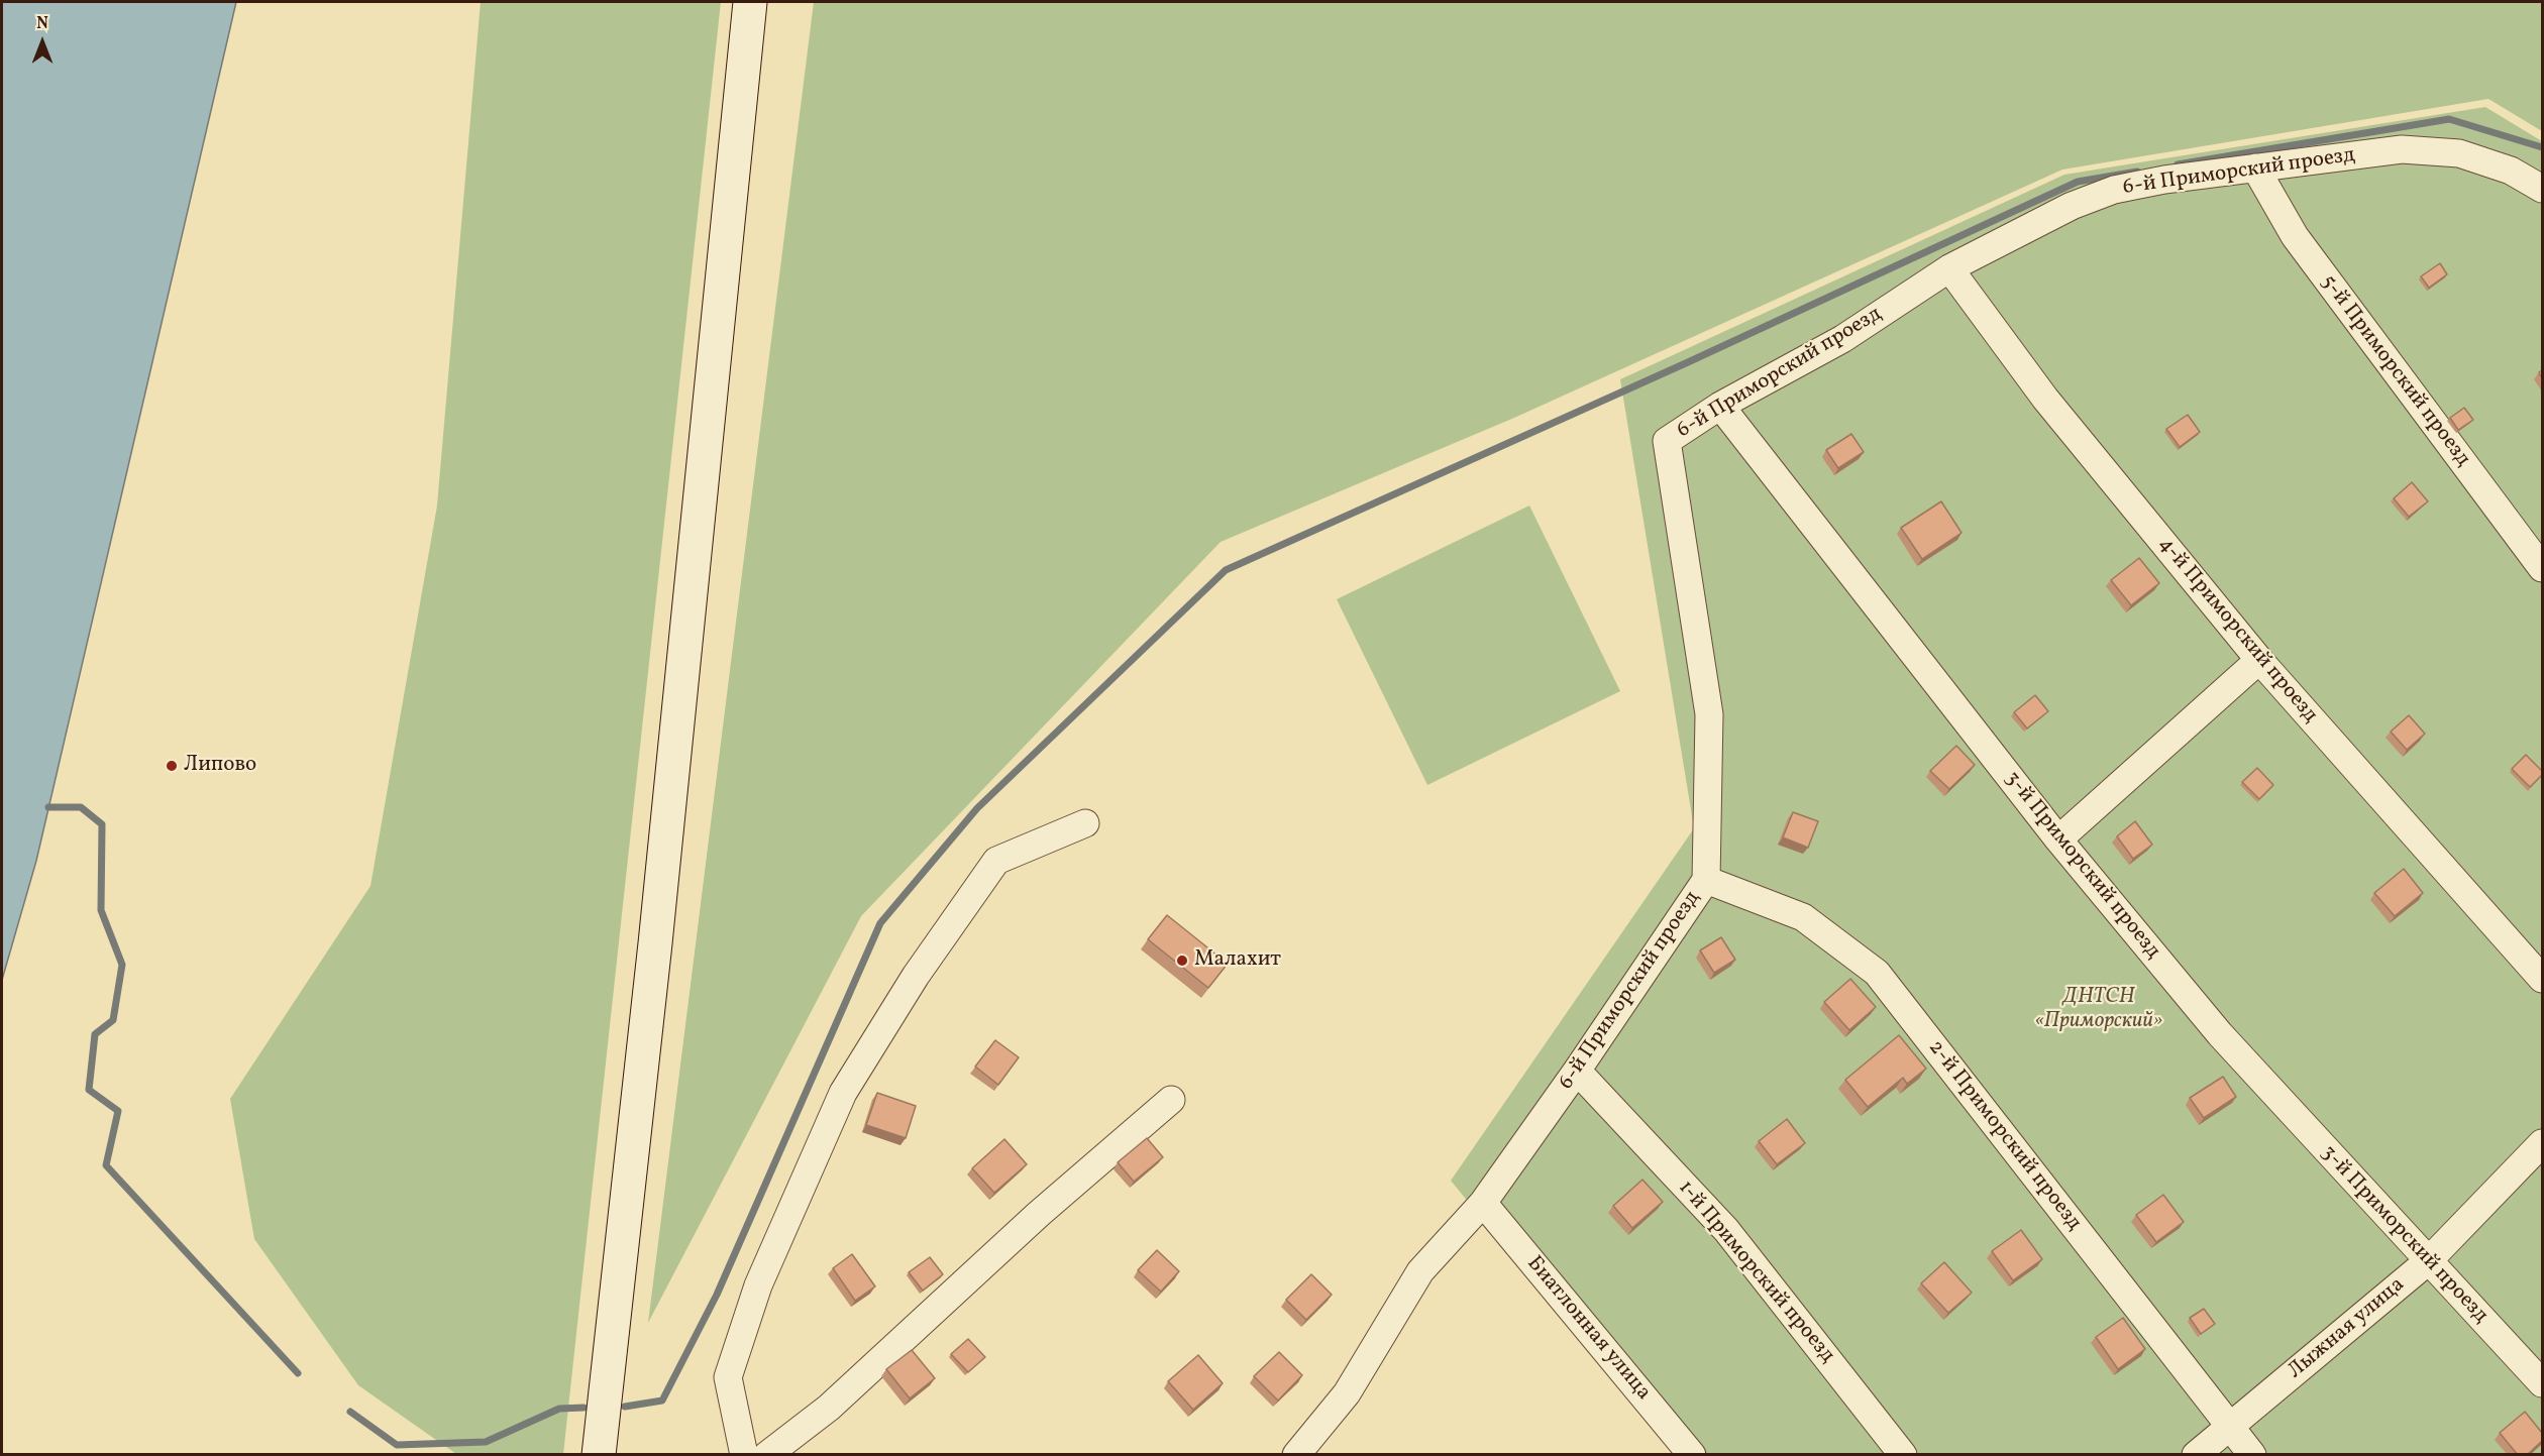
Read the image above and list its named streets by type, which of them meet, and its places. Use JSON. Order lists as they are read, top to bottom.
{
  "streets": {
    "street": [
      "6-й Приморский проезд",
      "5-й Приморский проезд",
      "4-й Приморский проезд",
      "3-й Приморский проезд",
      "2-й Приморский проезд",
      "1-й Приморский проезд",
      "Биатлонная улица",
      "Лыжная улица"
    ]
  },
  "crossings": [
    ["6-й Приморский проезд", "5-й Приморский проезд"],
    ["6-й Приморский проезд", "4-й Приморский проезд"],
    ["6-й Приморский проезд", "3-й Приморский проезд"],
    ["6-й Приморский проезд", "2-й Приморский проезд"],
    ["6-й Приморский проезд", "1-й Приморский проезд"],
    ["6-й Приморский проезд", "Биатлонная улица"],
    ["3-й Приморский проезд", "Лыжная улица"],
    ["2-й Приморский проезд", "Лыжная улица"]
  ],
  "parks": ["ДНТСН «Приморский»"],
  "places": ["Липово", "Малахит"],
  "north": "top"
}
